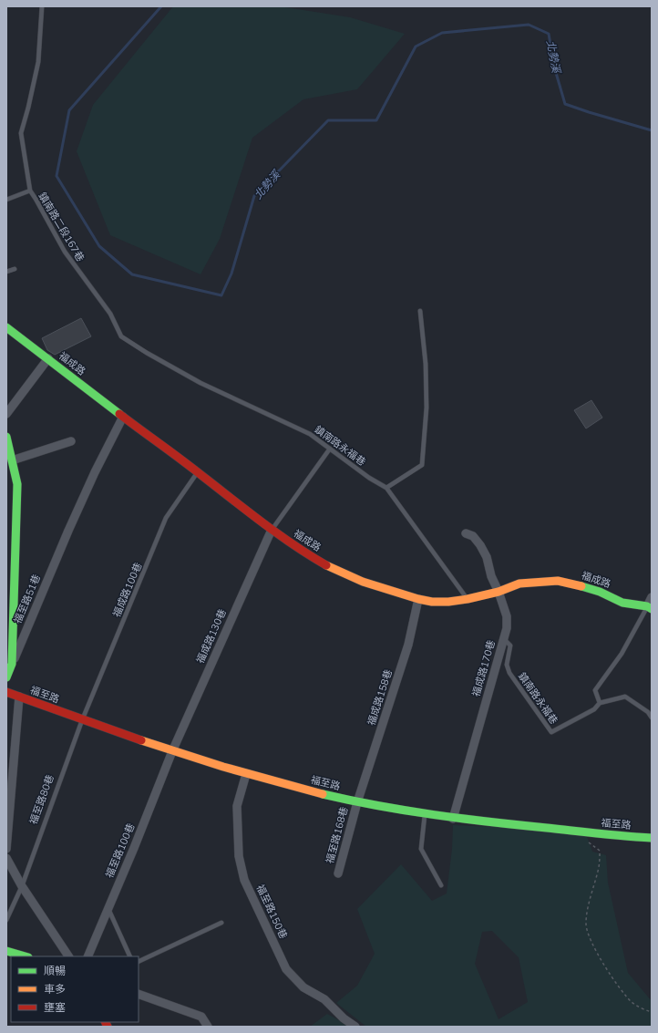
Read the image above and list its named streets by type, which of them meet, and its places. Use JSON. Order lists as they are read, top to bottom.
{
  "streets": {
    "street": [
      "福成路",
      "福至路51巷",
      "福成路130巷",
      "福成路170巷",
      "福至路",
      "福成路158巷",
      "福至路168巷",
      "福至路100巷",
      "福至路150巷"
    ],
    "lane": [
      "鎮南路二段167巷",
      "鎮南路永福巷",
      "福成路100巷",
      "福至路80巷"
    ]
  },
  "crossings": [
    ["鎮南路二段167巷", "鎮南路永福巷"],
    ["福成路", "鎮南路永福巷"],
    ["福成路", "福成路100巷"],
    ["福成路", "福至路51巷"],
    ["福成路", "福成路130巷"],
    ["福成路", "福成路170巷"],
    ["福成路", "福成路158巷"],
    ["鎮南路永福巷", "福成路170巷"],
    ["福成路100巷", "福至路"],
    ["福成路100巷", "福至路80巷"],
    ["福成路130巷", "福至路"],
    ["福成路130巷", "福至路100巷"],
    ["福成路170巷", "福至路"],
    ["福至路", "福成路158巷"],
    ["福至路", "福至路80巷"],
    ["福至路", "福至路168巷"],
    ["福至路", "福至路100巷"],
    ["福至路", "福至路150巷"],
    ["福成路158巷", "福至路168巷"]
  ],
  "water": ["北勢溪"],
  "legend": ["順暢", "車多", "壅塞"]
}
